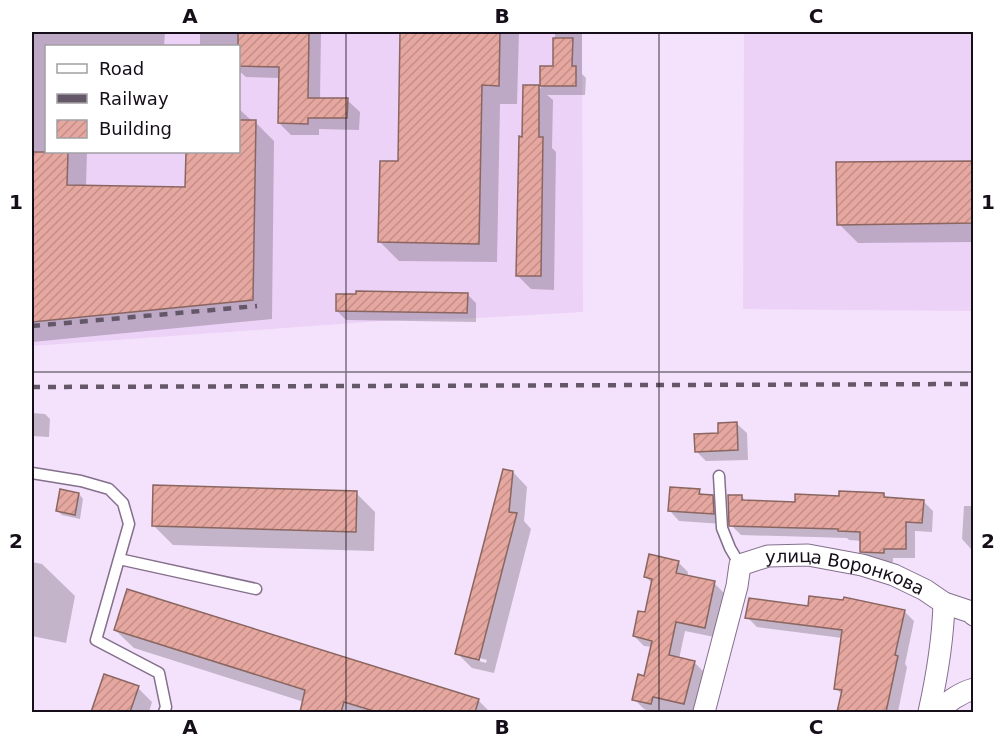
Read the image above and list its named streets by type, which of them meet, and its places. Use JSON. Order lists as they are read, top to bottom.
{
  "streets": {
    "street": ["улица Воронкова"]
  },
  "legend": ["Road", "Railway", "Building"],
  "grid": {
    "columns": ["A", "B", "C"],
    "rows": ["1", "2"]
  }
}
